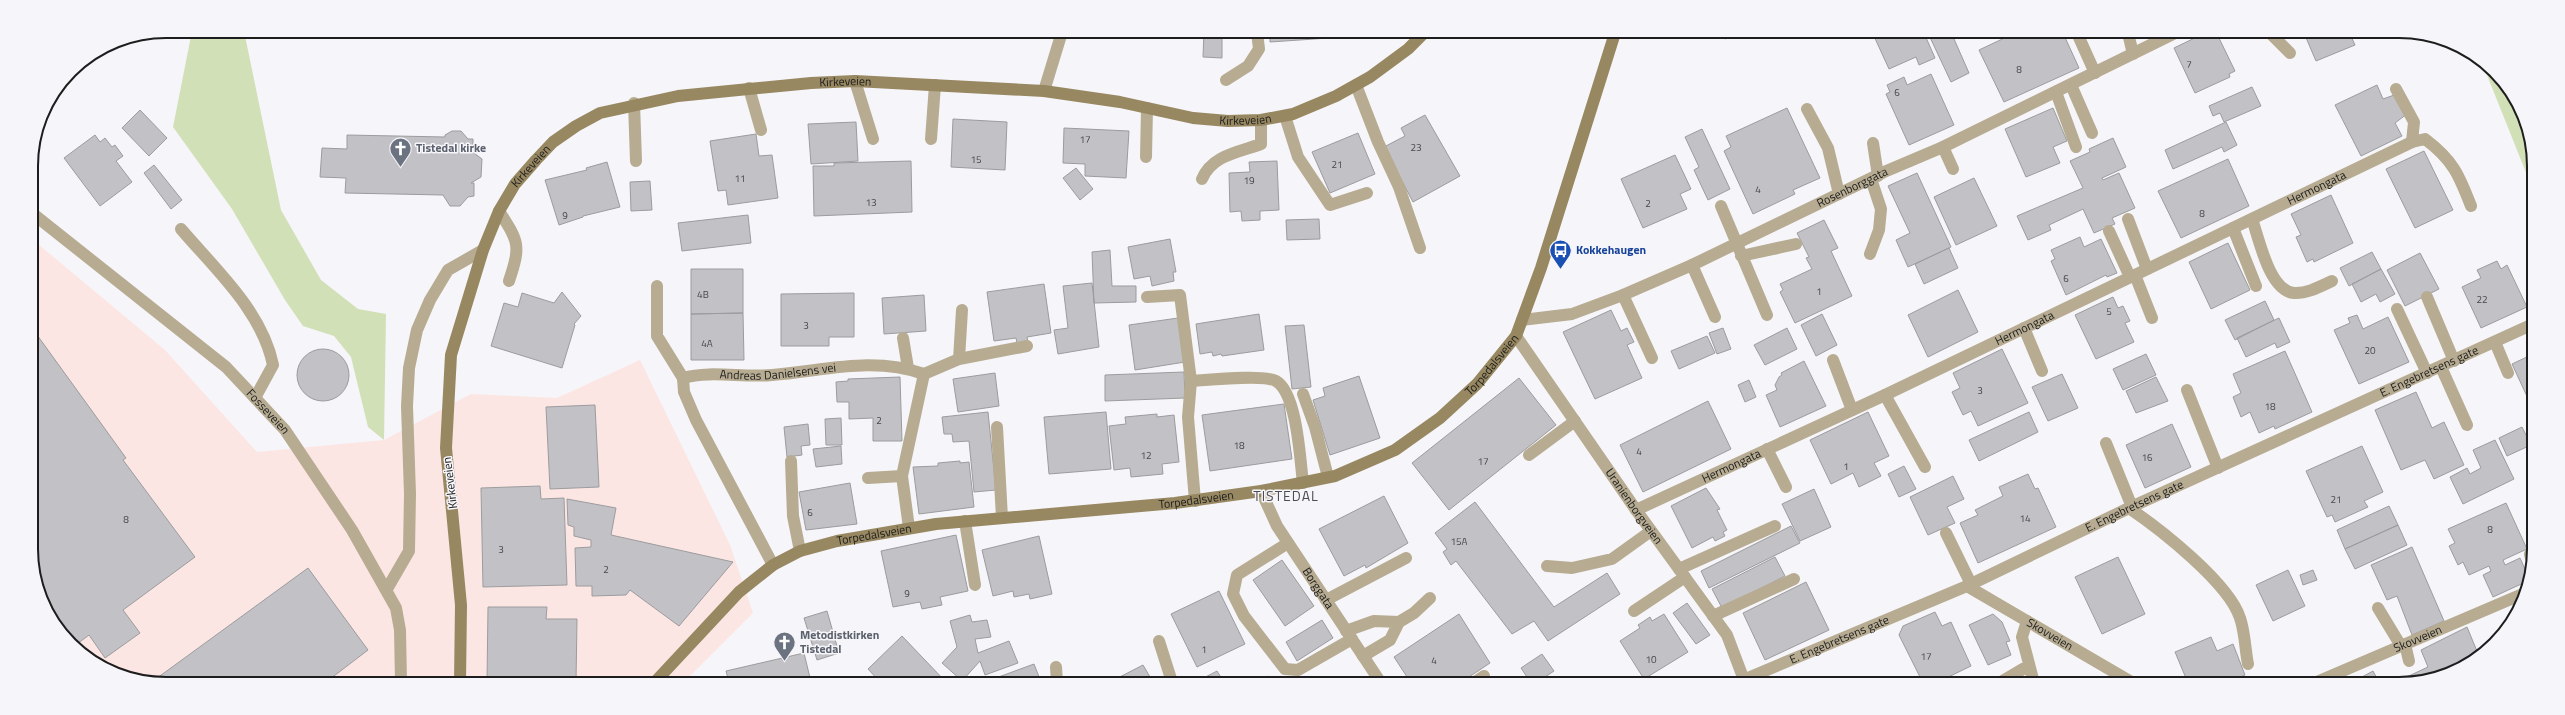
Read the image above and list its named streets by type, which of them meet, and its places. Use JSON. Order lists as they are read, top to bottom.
{
  "streets": {
    "main road": ["Kirkeveien", "Torpedalsveien"],
    "street": [
      "Hermongata",
      "Rosenborggata",
      "Andreas Danielsens vei",
      "E. Engebretsens gate",
      "Fosseveien",
      "Uranienborgveien",
      "Borggata",
      "Skovveien"
    ]
  },
  "crossings": [
    ["Hermongata", "Uranienborgveien"],
    ["Rosenborggata", "Torpedalsveien"],
    ["Torpedalsveien", "Uranienborgveien"],
    ["Torpedalsveien", "Borggata"],
    ["E. Engebretsens gate", "Skovveien"]
  ],
  "districts": ["TISTEDAL"],
  "places": {
    "church": ["Tistedal kirke", "Metodistkirken Tistedal"],
    "bus stop": ["Kokkehaugen"]
  },
  "house_numbers": [
    "7",
    "8",
    "6",
    "17",
    "23",
    "15",
    "21",
    "11",
    "19",
    "4",
    "13",
    "2",
    "8",
    "9",
    "6",
    "1",
    "4B",
    "22",
    "5",
    "3",
    "4A",
    "20",
    "3",
    "18",
    "2",
    "18",
    "4",
    "12",
    "16",
    "17",
    "1",
    "21",
    "6",
    "14",
    "8",
    "8",
    "15A",
    "3",
    "2",
    "9",
    "1",
    "17",
    "10",
    "4"
  ]
}
